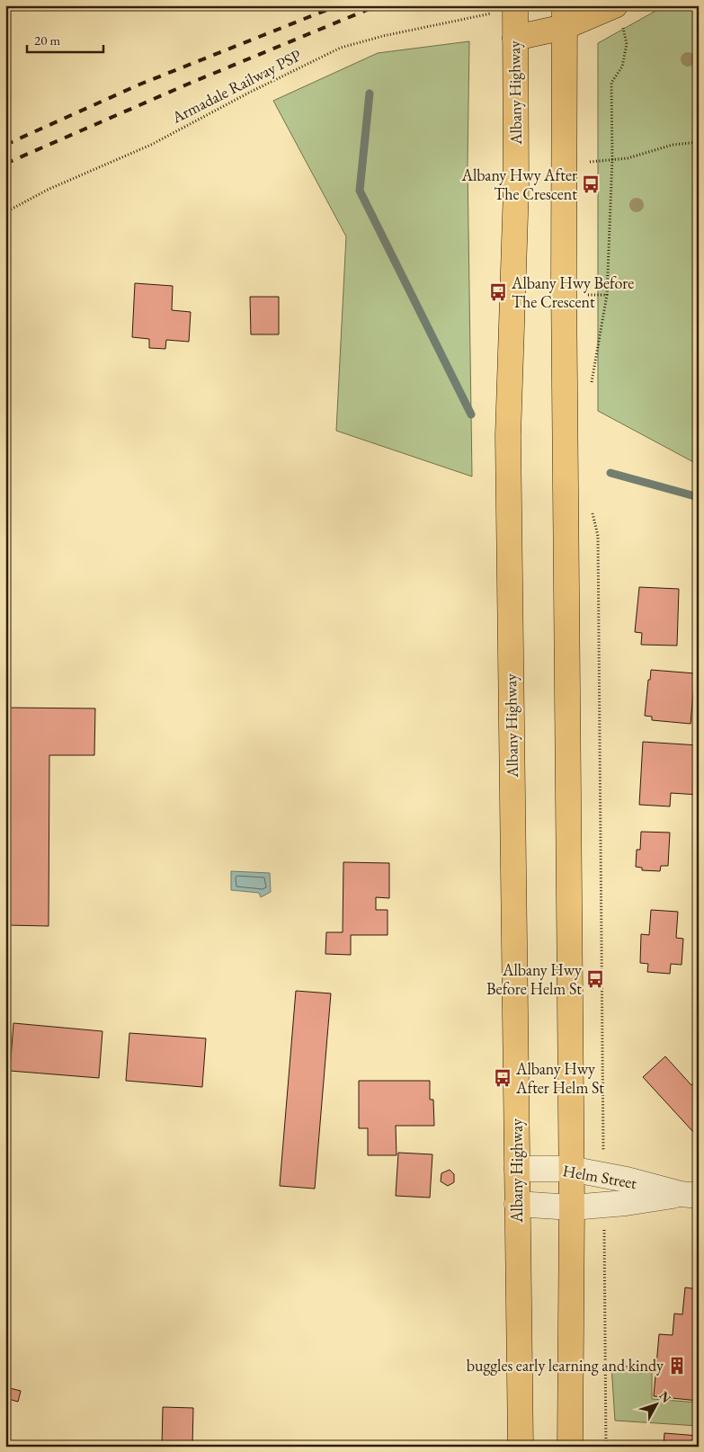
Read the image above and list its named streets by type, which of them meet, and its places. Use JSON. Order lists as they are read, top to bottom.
{
  "streets": {
    "main road": ["Albany Highway"],
    "street": ["Helm Street"],
    "path": ["Armadale Railway PSP"]
  },
  "crossings": [
    ["Albany Highway", "Helm Street"]
  ],
  "places": {
    "bus stop": [
      "Albany Hwy After The Crescent",
      "Albany Hwy Before The Crescent",
      "Albany Hwy Before Helm St",
      "Albany Hwy After Helm St"
    ],
    "building": ["buggles early learning and kindy"]
  },
  "scale_bar": "20 m",
  "north": "top right"
}
